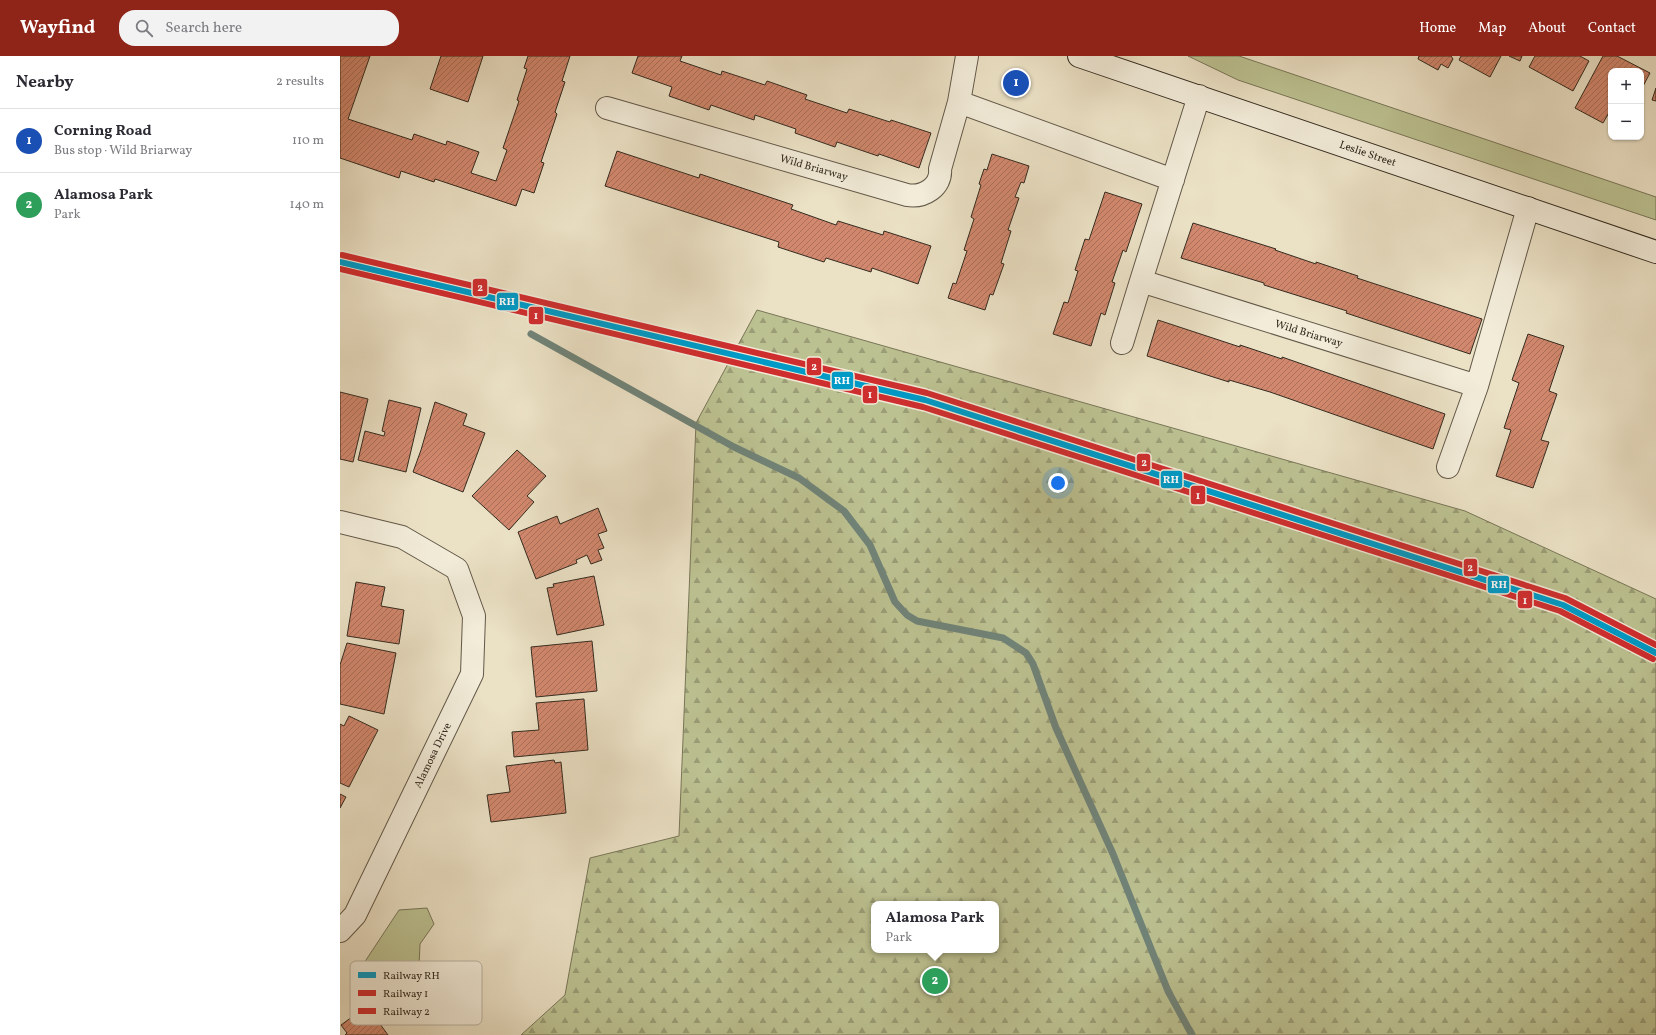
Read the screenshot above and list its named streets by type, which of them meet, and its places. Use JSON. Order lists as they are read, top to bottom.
{
  "streets": {
    "street": ["Leslie Street", "Wild Briarway", "Alamosa Drive"]
  },
  "lines": ["rail line 2", "rail line RH", "rail line 1"],
  "legend": ["Railway RH", "Railway 1", "Railway 2"],
  "page": {
    "header": "Wayfind",
    "search": "Search here",
    "nav": [
      "Home",
      "Map",
      "About",
      "Contact"
    ],
    "heading": ["Nearby", "2 results"],
    "map_buttons": ["+", "−"],
    "pins": ["1", "2"],
    "list": [
      {
        "mark": "1",
        "name": "Corning Road",
        "note": "Bus stop · Wild Briarway",
        "value": "110 m"
      },
      {
        "mark": "2",
        "name": "Alamosa Park",
        "note": "Park",
        "value": "140 m"
      }
    ],
    "popup": ["Alamosa Park", "Park"]
  }
}
